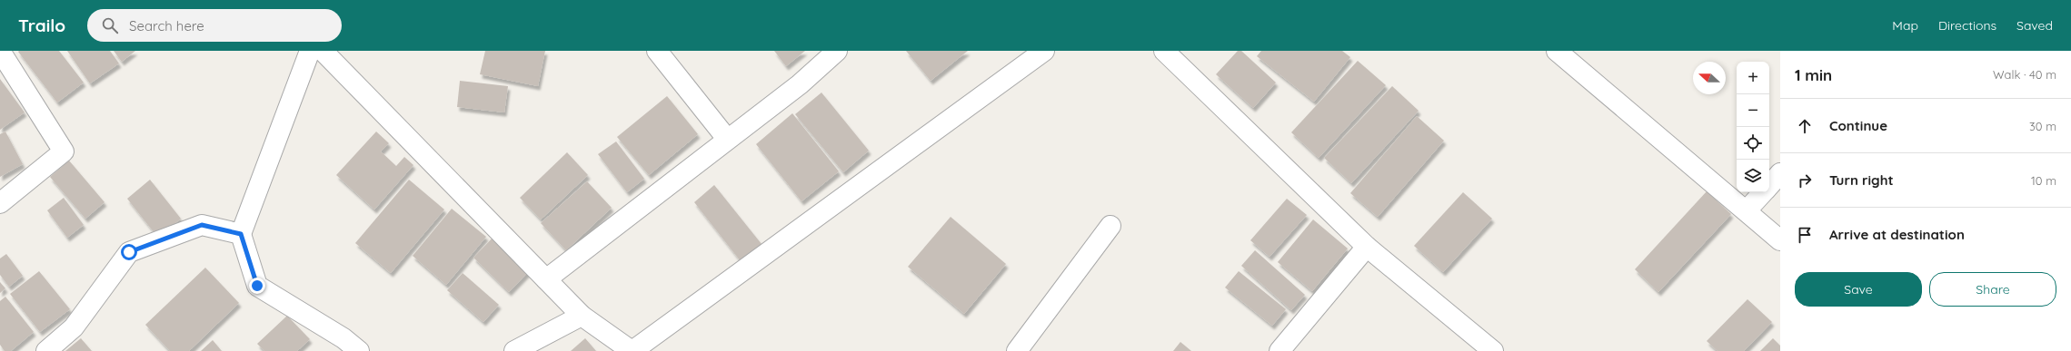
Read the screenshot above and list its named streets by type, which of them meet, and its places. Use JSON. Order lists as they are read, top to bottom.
{
  "north": "left",
  "page": {
    "header": "Trailo",
    "search": "Search here",
    "nav": ["Map", "Directions", "Saved"],
    "heading": ["1 min", "Walk · 40 m"],
    "map_buttons": ["+", "−"],
    "list": [
      ["Continue", "30 m"],
      ["Turn right", "10 m"],
      "Arrive at destination"
    ],
    "buttons": ["Save", "Share"]
  }
}
